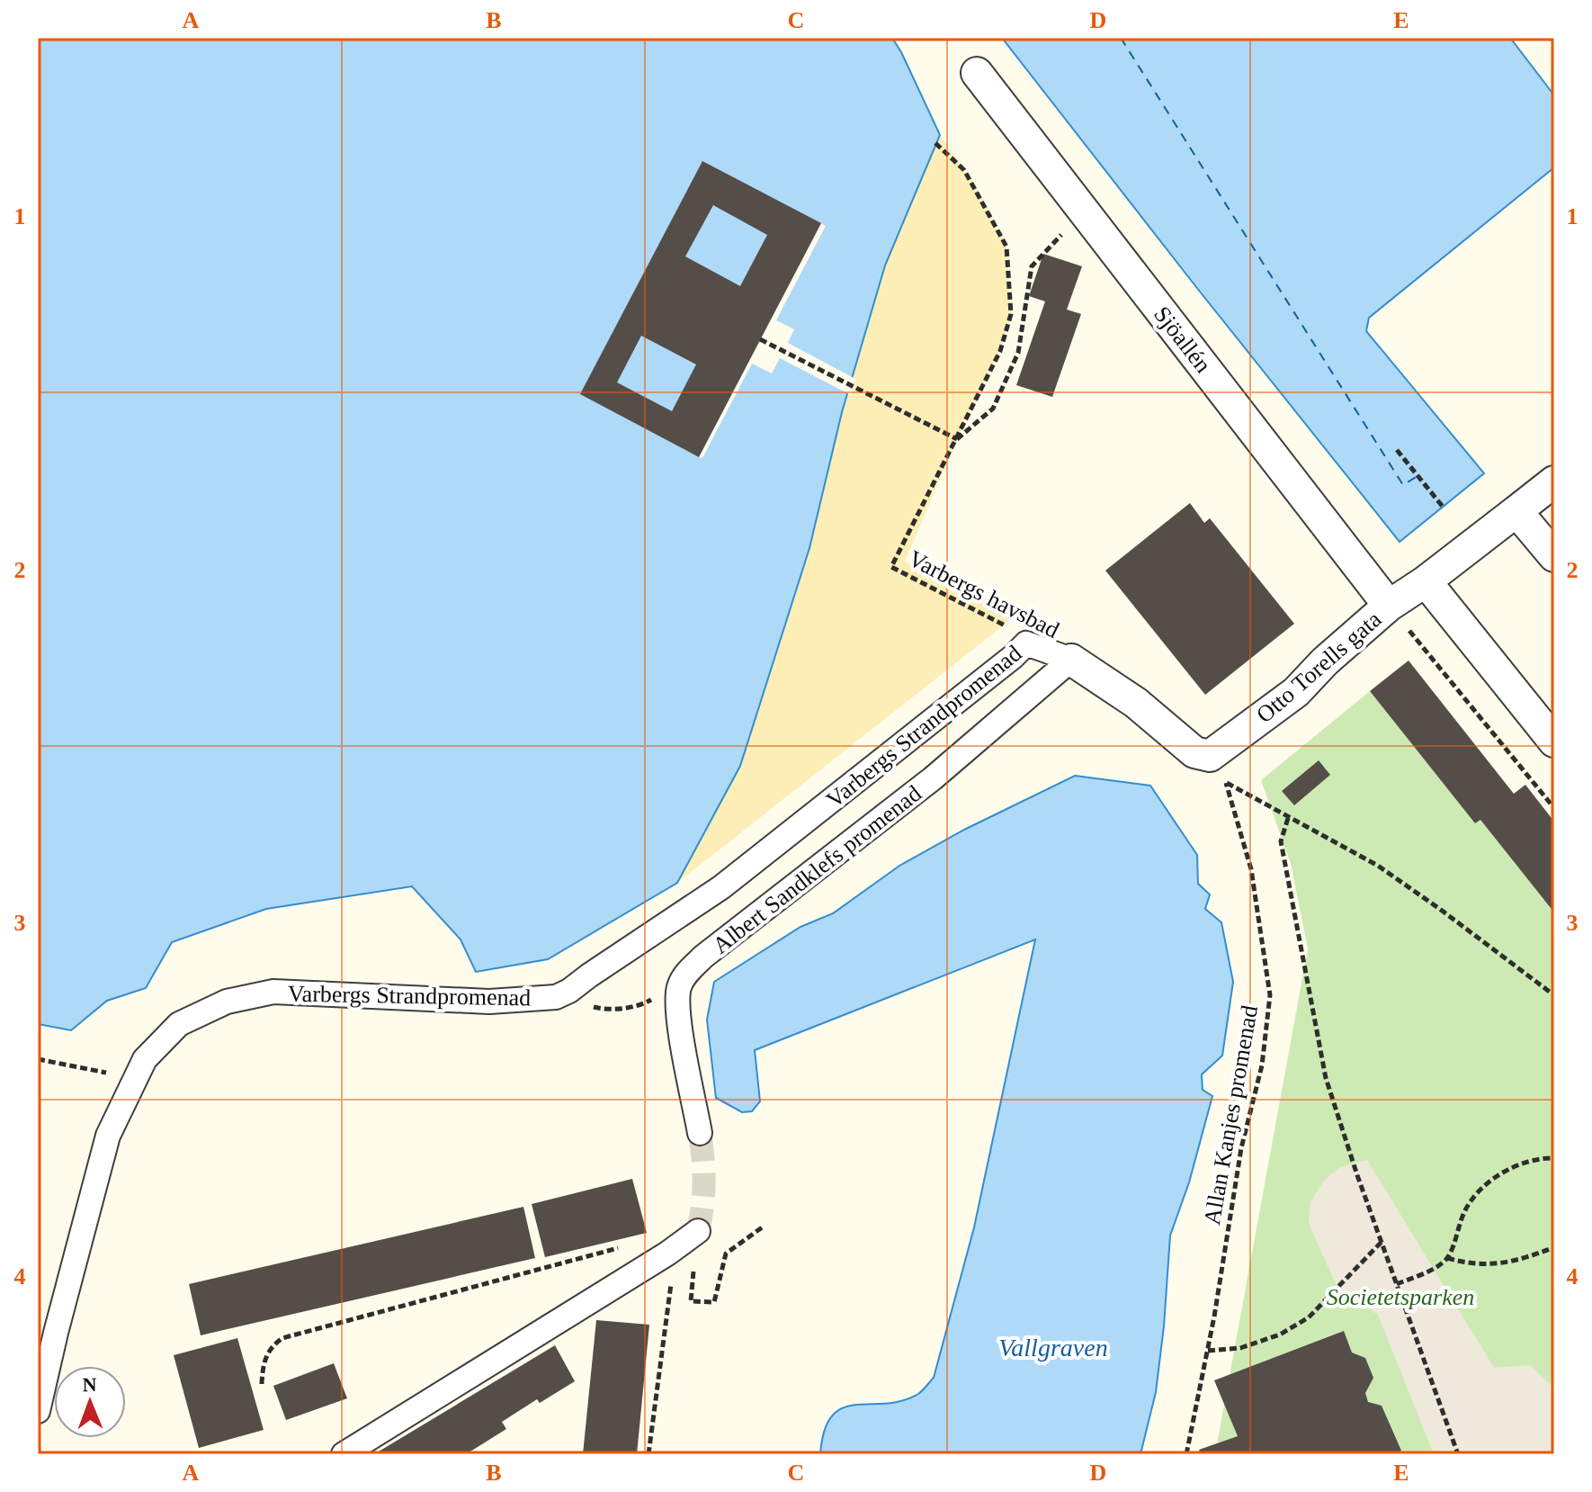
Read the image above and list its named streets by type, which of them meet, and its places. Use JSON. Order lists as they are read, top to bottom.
{
  "streets": {
    "street": [
      "Sjöallén",
      "Otto Torells gata",
      "Varbergs Strandpromenad",
      "Albert Sandklefs promenad"
    ],
    "path": ["Varbergs havsbad", "Allan Kanjes promenad"]
  },
  "crossings": [
    ["Sjöallén", "Otto Torells gata"],
    ["Varbergs Strandpromenad", "Albert Sandklefs promenad"]
  ],
  "water": ["Vallgraven"],
  "parks": ["Societetsparken"],
  "north": "top",
  "grid": {
    "columns": [
      "A",
      "B",
      "C",
      "D",
      "E"
    ],
    "rows": [
      "1",
      "2",
      "3",
      "4"
    ]
  }
}
